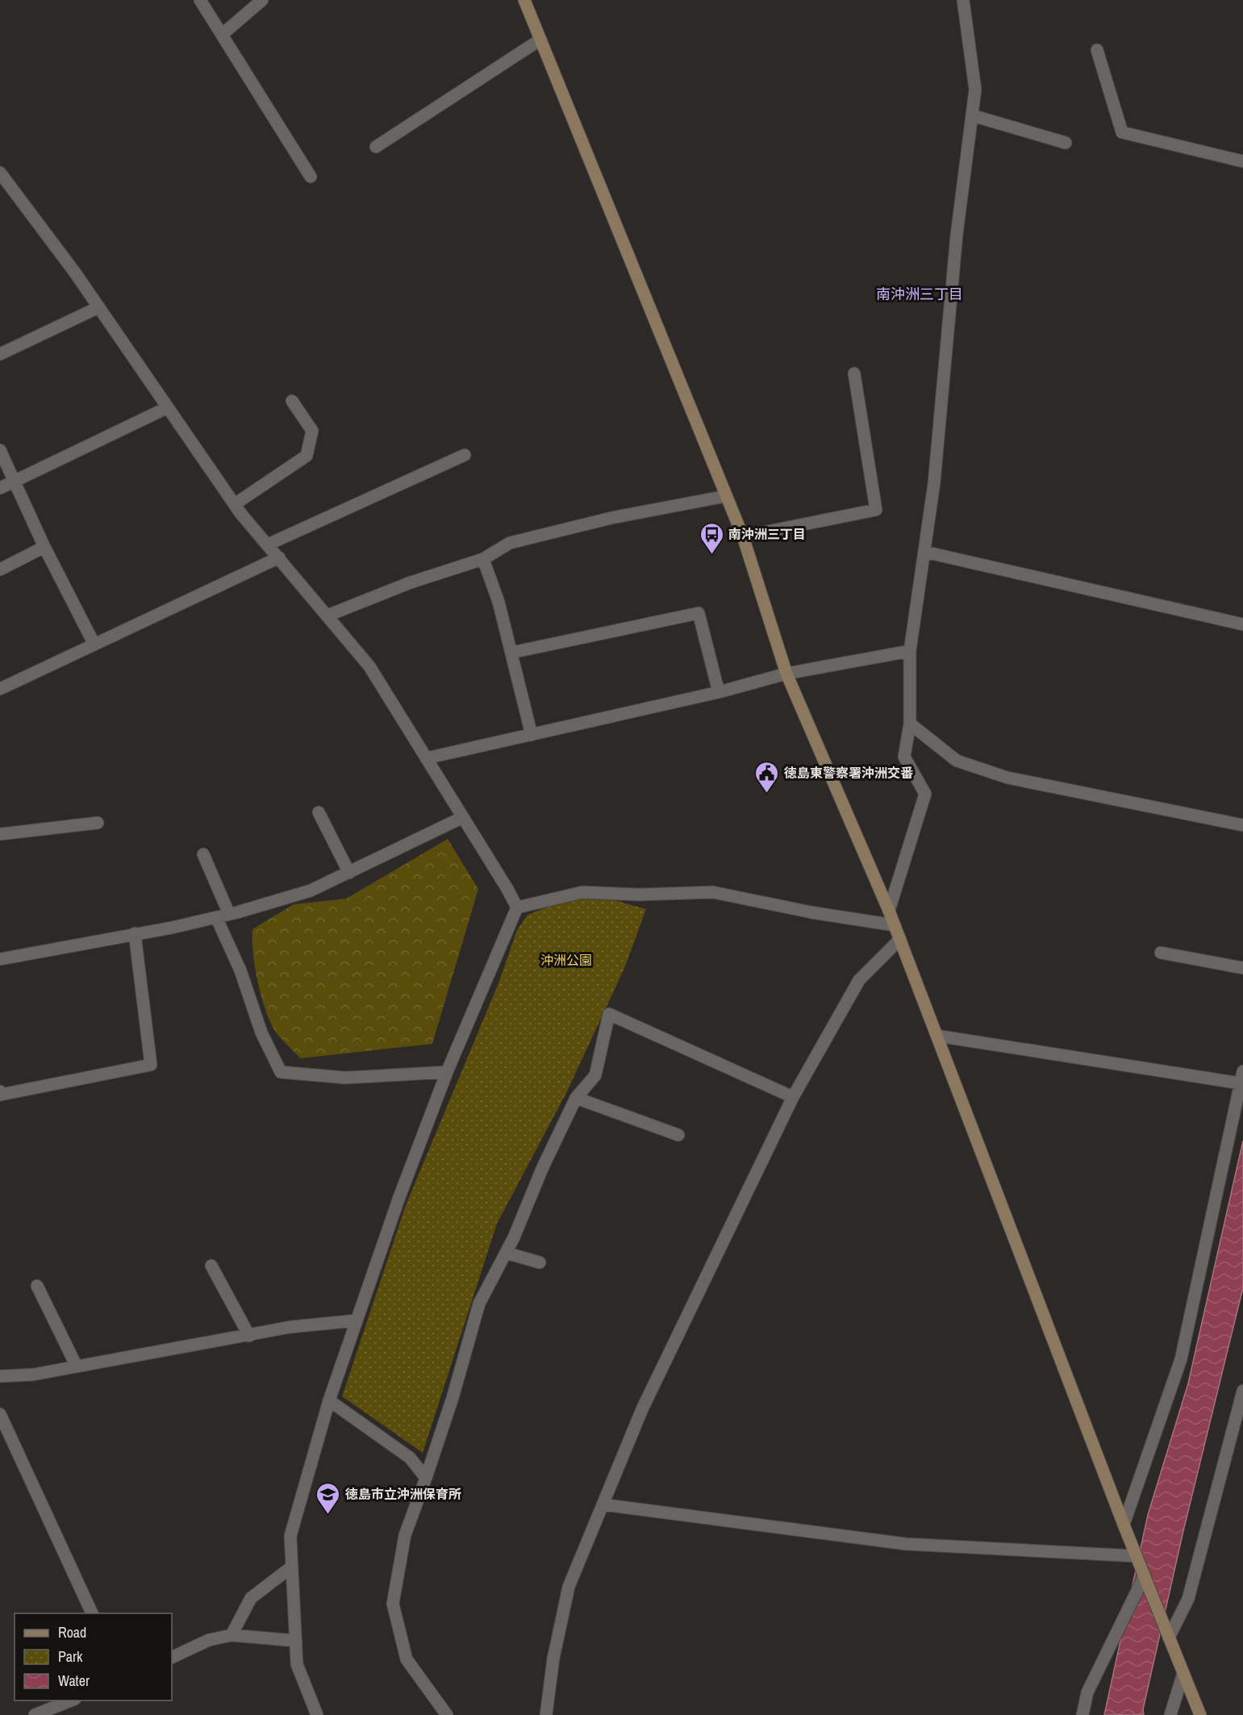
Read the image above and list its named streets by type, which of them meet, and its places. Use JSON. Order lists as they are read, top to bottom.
{
  "districts": ["南沖洲三丁目"],
  "parks": ["沖洲公園"],
  "places": {
    "bus stop": ["南沖洲三丁目"],
    "public building": ["徳島東警察署沖洲交番"],
    "school or university": ["徳島市立沖洲保育所"]
  },
  "legend": ["Road", "Park", "Water"]
}
